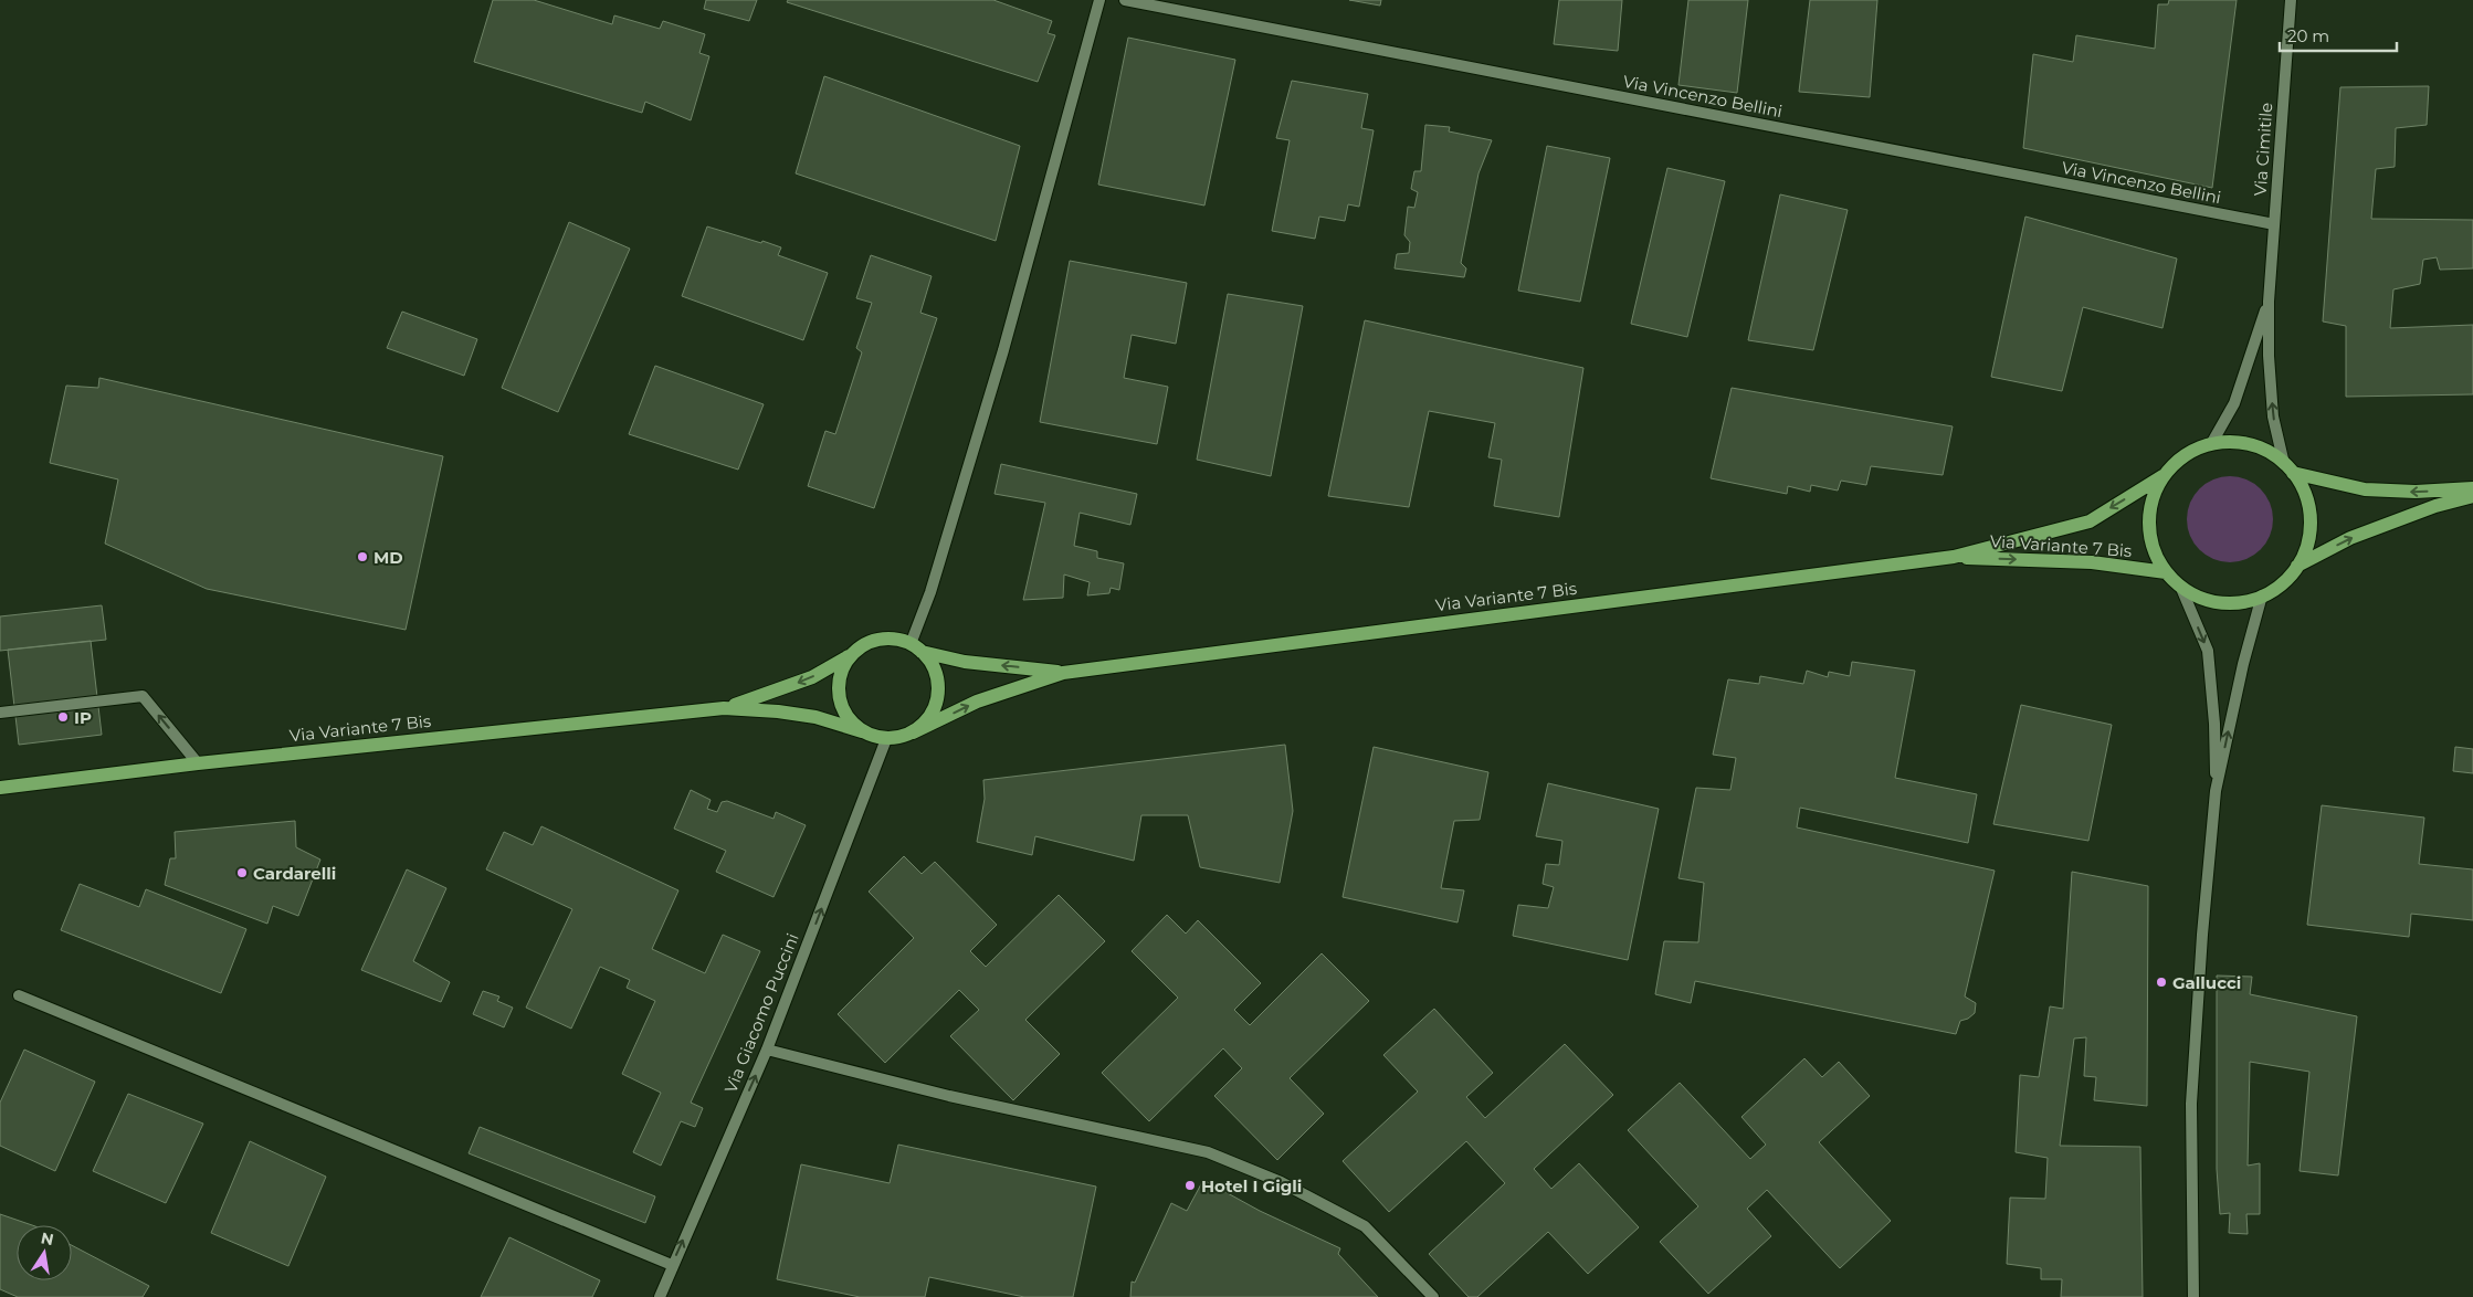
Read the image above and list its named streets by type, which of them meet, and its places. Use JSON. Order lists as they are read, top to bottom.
{
  "streets": {
    "main road": ["Via Variante 7 Bis"],
    "street": ["Via Vincenzo Bellini", "Via Cimitile", "Via Giacomo Puccini"]
  },
  "crossings": [
    ["Via Vincenzo Bellini", "Via Cimitile"],
    ["Via Cimitile", "Via Variante 7 Bis"],
    ["Via Variante 7 Bis", "Via Giacomo Puccini"]
  ],
  "one_way": ["Via Giacomo Puccini"],
  "places": [
    "MD",
    "IP",
    "Cardarelli",
    "Gallucci",
    "Hotel I Gigli"
  ],
  "scale_bar": "20 m",
  "north": "top"
}
